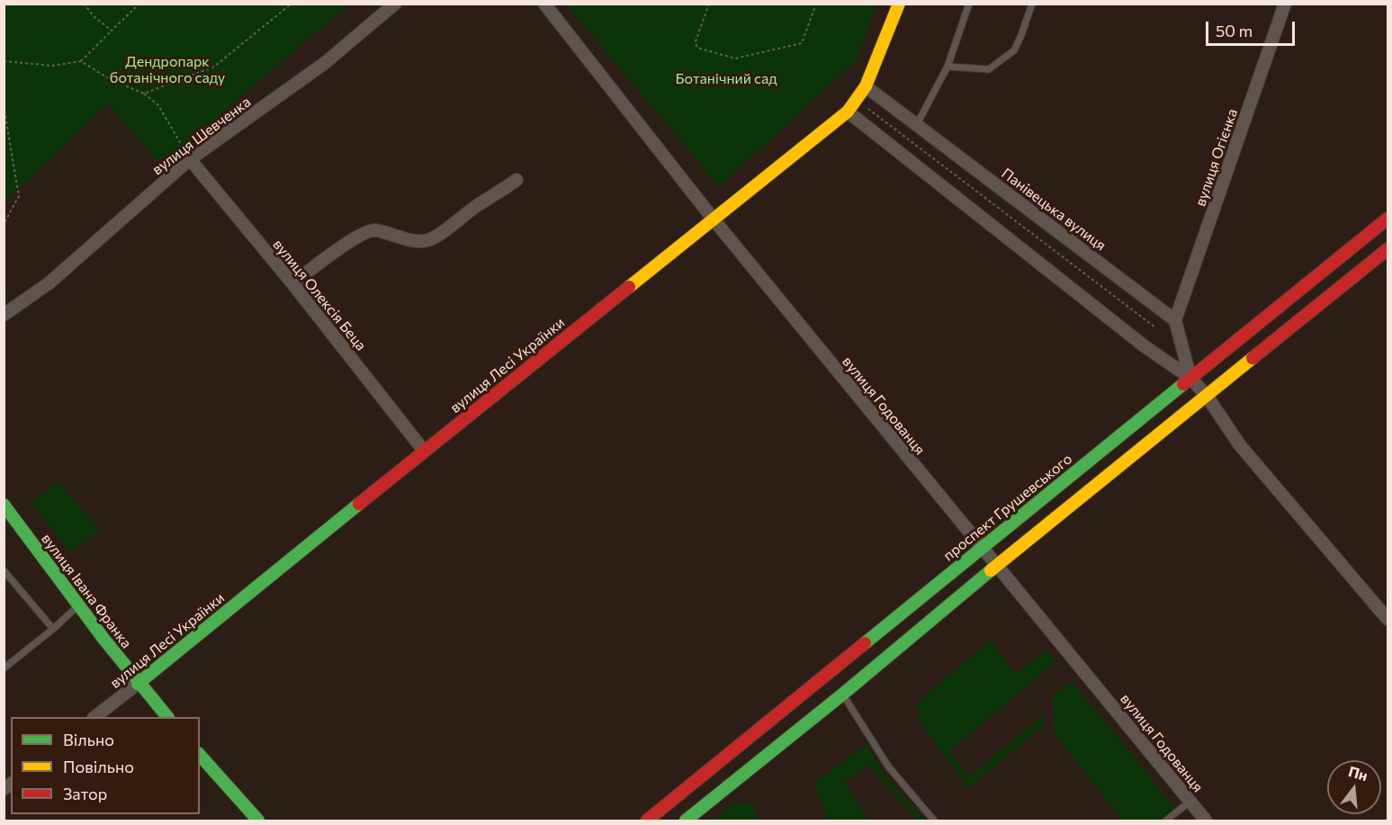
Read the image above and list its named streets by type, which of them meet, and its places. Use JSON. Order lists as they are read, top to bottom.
{
  "streets": {
    "main road": ["вулиця Лесі Українки", "проспект Грушевського", "вулиця Івана Франка"],
    "street": [
      "вулиця Шевченка",
      "вулиця Огієнка",
      "Панівецька вулиця",
      "вулиця Олексія Беца",
      "вулиця Годованця"
    ]
  },
  "crossings": [
    ["вулиця Шевченка", "вулиця Олексія Беца"],
    ["вулиця Огієнка", "Панівецька вулиця"],
    ["Панівецька вулиця", "вулиця Лесі Українки"],
    ["вулиця Олексія Беца", "вулиця Лесі Українки"],
    ["вулиця Лесі Українки", "вулиця Годованця"],
    ["вулиця Лесі Українки", "вулиця Івана Франка"],
    ["вулиця Годованця", "проспект Грушевського"]
  ],
  "parks": ["Дендропарк ботанічного саду", "Ботанічний сад"],
  "legend": ["Вільно", "Повільно", "Затор"],
  "scale_bar": "50 m",
  "north": "top"
}
